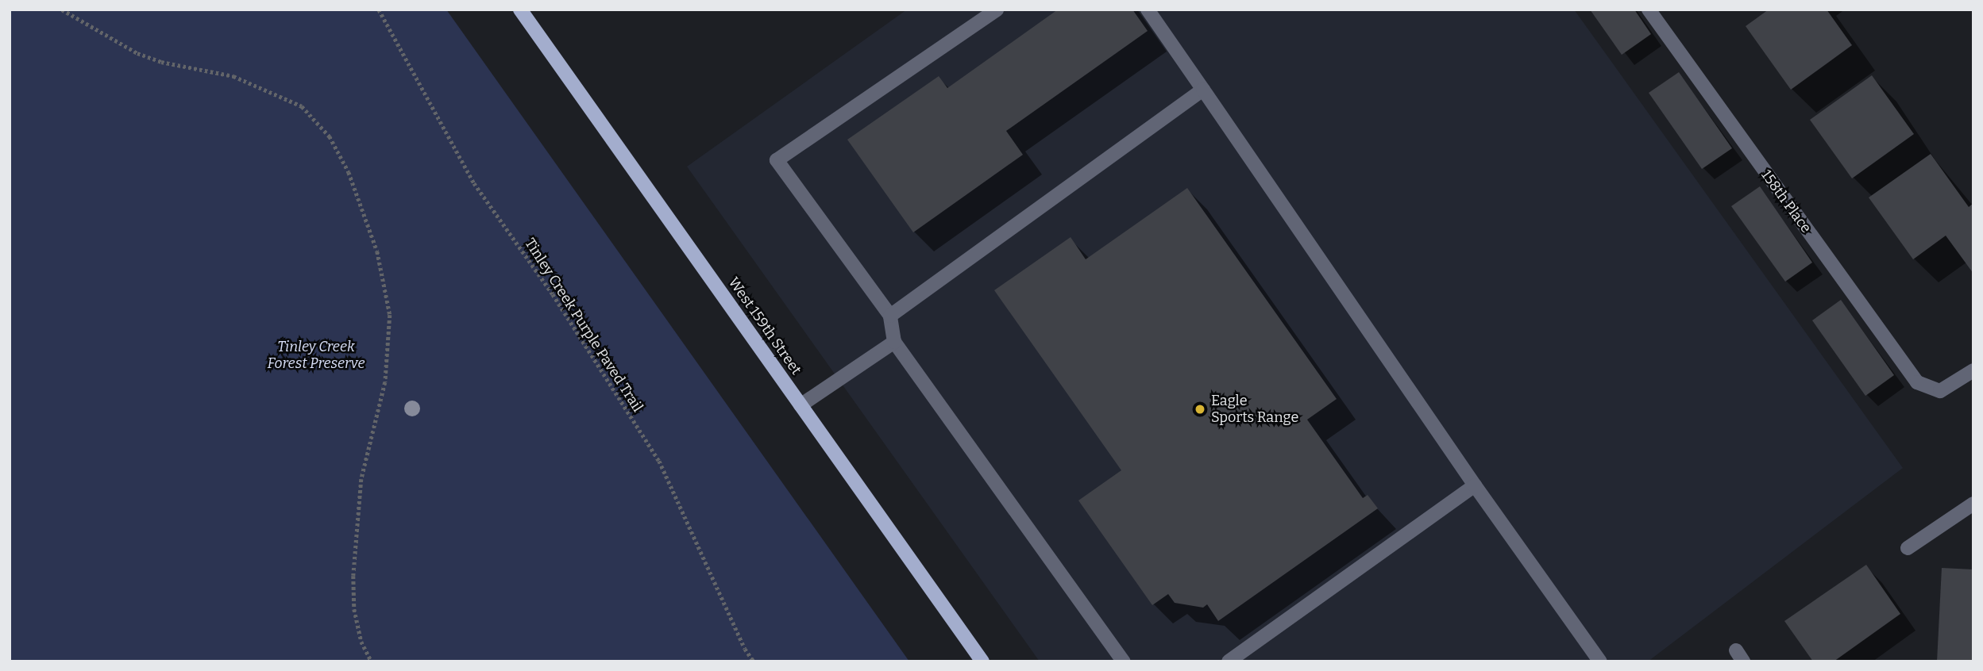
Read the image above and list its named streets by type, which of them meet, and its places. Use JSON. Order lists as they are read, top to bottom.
{
  "streets": {
    "main road": ["West 159th Street"],
    "street": ["158th Place"],
    "path": ["Tinley Creek Purple Paved Trail"]
  },
  "parks": ["Tinley Creek Forest Preserve"],
  "places": ["Eagle Sports Range"]
}
